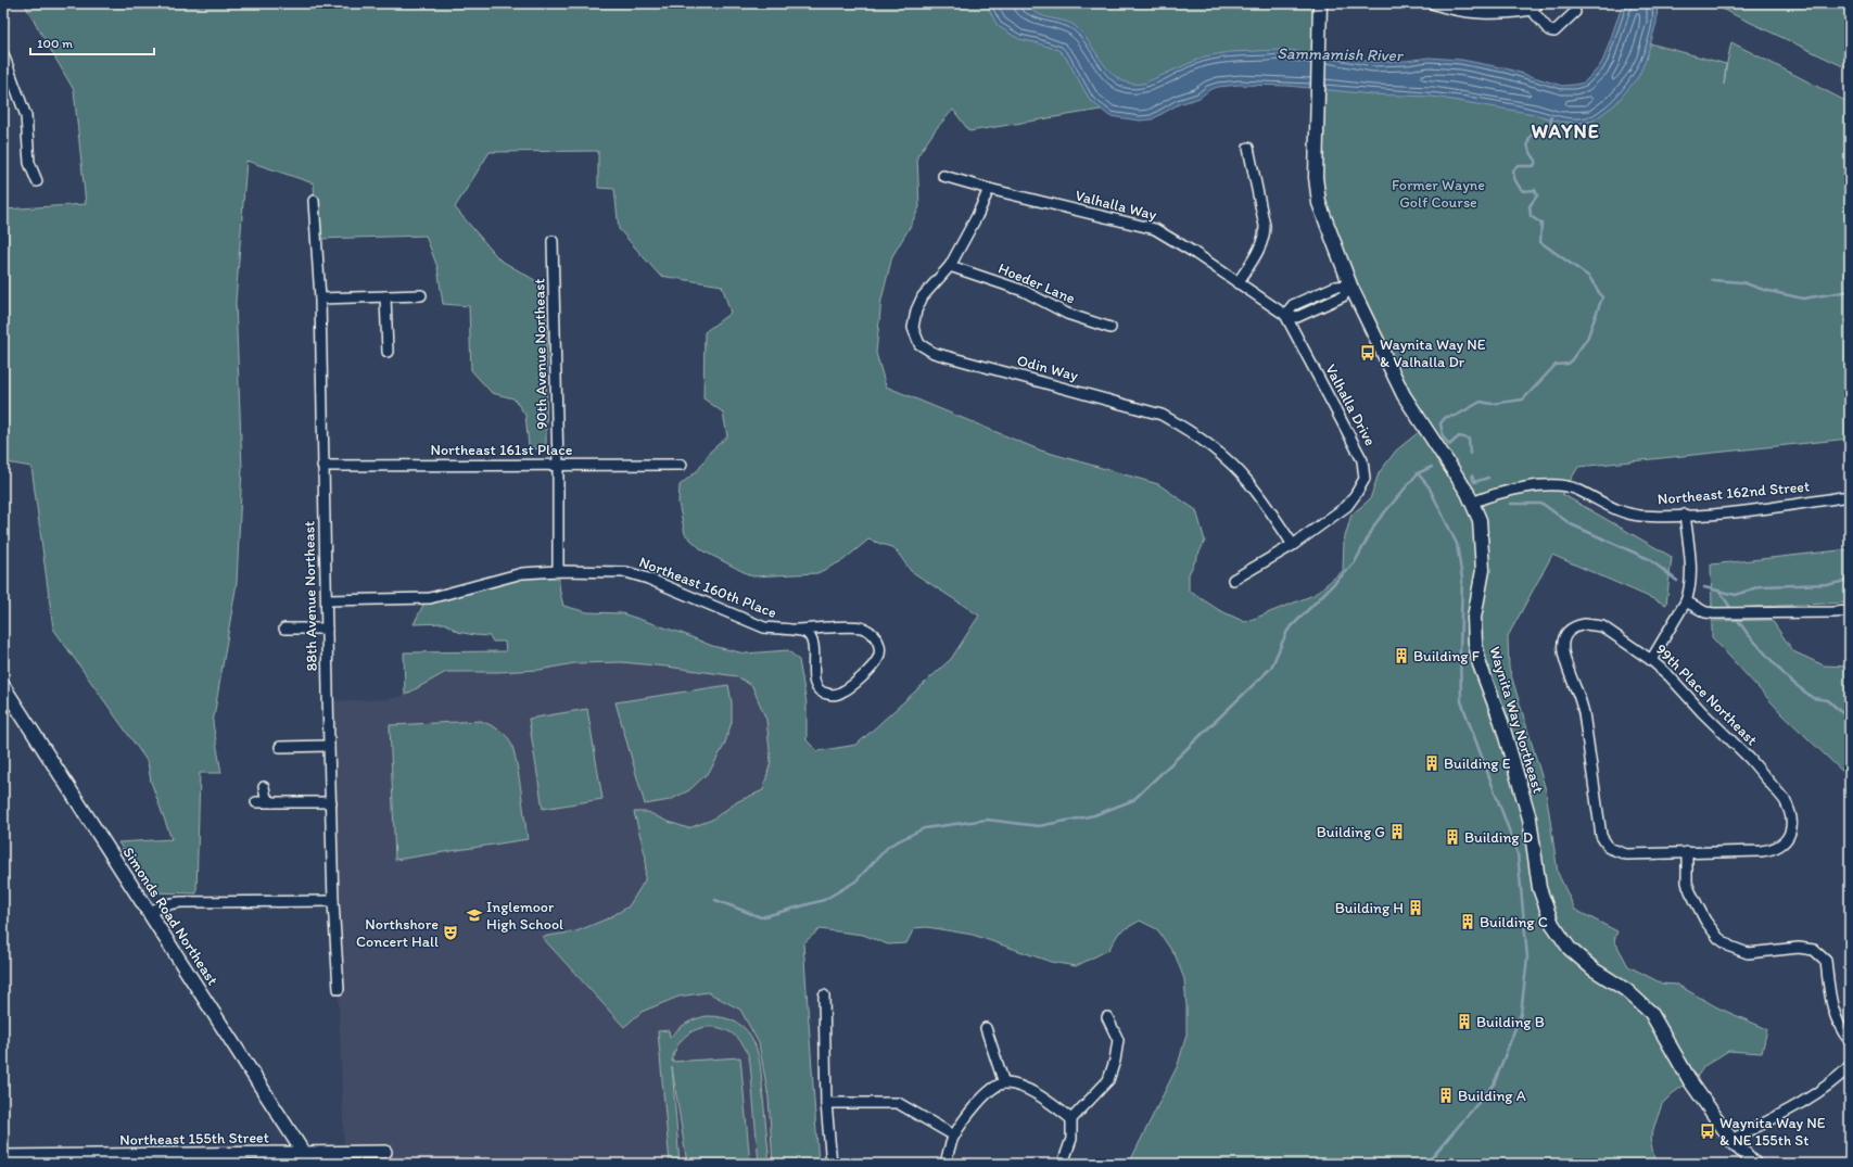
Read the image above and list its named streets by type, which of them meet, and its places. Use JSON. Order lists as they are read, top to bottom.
{
  "streets": {
    "main road": ["Waynita Way Northeast", "Simonds Road Northeast"],
    "street": [
      "Valhalla Way",
      "Hoeder Lane",
      "90th Avenue Northeast",
      "Odin Way",
      "Valhalla Drive",
      "Northeast 161st Place",
      "Northeast 162nd Street",
      "Northeast 160th Place",
      "88th Avenue Northeast",
      "99th Place Northeast",
      "Northeast 155th Street"
    ]
  },
  "crossings": [
    ["Valhalla Way", "Odin Way"],
    ["Valhalla Way", "Valhalla Drive"],
    ["Hoeder Lane", "Odin Way"],
    ["90th Avenue Northeast", "Northeast 161st Place"],
    ["90th Avenue Northeast", "Northeast 160th Place"],
    ["Odin Way", "Valhalla Drive"],
    ["Northeast 161st Place", "88th Avenue Northeast"],
    ["Northeast 162nd Street", "Waynita Way Northeast"],
    ["Northeast 160th Place", "88th Avenue Northeast"],
    ["Simonds Road Northeast", "Northeast 155th Street"]
  ],
  "districts": ["WAYNE"],
  "water": ["Sammamish River"],
  "parks": ["Former Wayne Golf Course"],
  "places": {
    "bus stop": ["Waynita Way NE & Valhalla Dr", "Waynita Way NE & NE 155th St"],
    "building": [
      "Building F",
      "Building E",
      "Building G",
      "Building D",
      "Building H",
      "Building C",
      "Building B",
      "Building A"
    ],
    "school or university": ["Inglemoor High School"],
    "theatre": ["Northshore Concert Hall"]
  },
  "scale_bar": "100 m"
}
